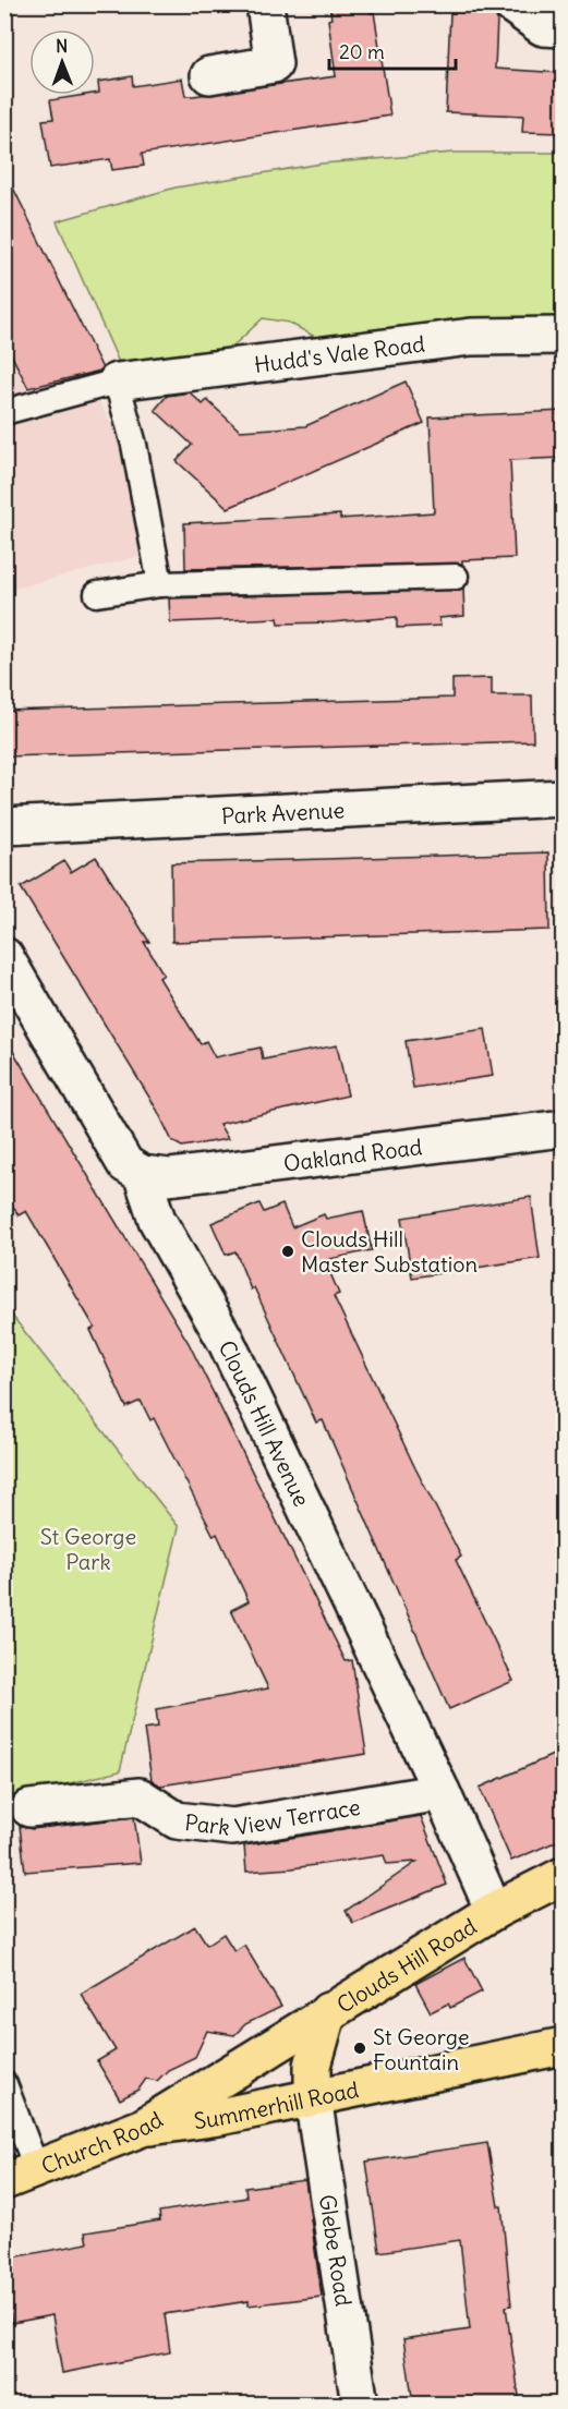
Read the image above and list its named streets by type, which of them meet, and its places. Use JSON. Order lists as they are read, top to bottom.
{
  "streets": {
    "main road": ["Clouds Hill Road", "Summerhill Road", "Church Road"],
    "street": [
      "Hudd's Vale Road",
      "Park Avenue",
      "Oakland Road",
      "Clouds Hill Avenue",
      "Park View Terrace",
      "Glebe Road"
    ]
  },
  "crossings": [
    ["Oakland Road", "Clouds Hill Avenue"],
    ["Clouds Hill Avenue", "Park View Terrace"],
    ["Clouds Hill Avenue", "Clouds Hill Road"],
    ["Clouds Hill Road", "Summerhill Road"],
    ["Clouds Hill Road", "Church Road"],
    ["Clouds Hill Road", "Glebe Road"],
    ["Summerhill Road", "Church Road"],
    ["Summerhill Road", "Glebe Road"]
  ],
  "parks": ["St George Park"],
  "places": ["Clouds Hill Master Substation", "St George Fountain"],
  "scale_bar": "20 m",
  "north": "top"
}
